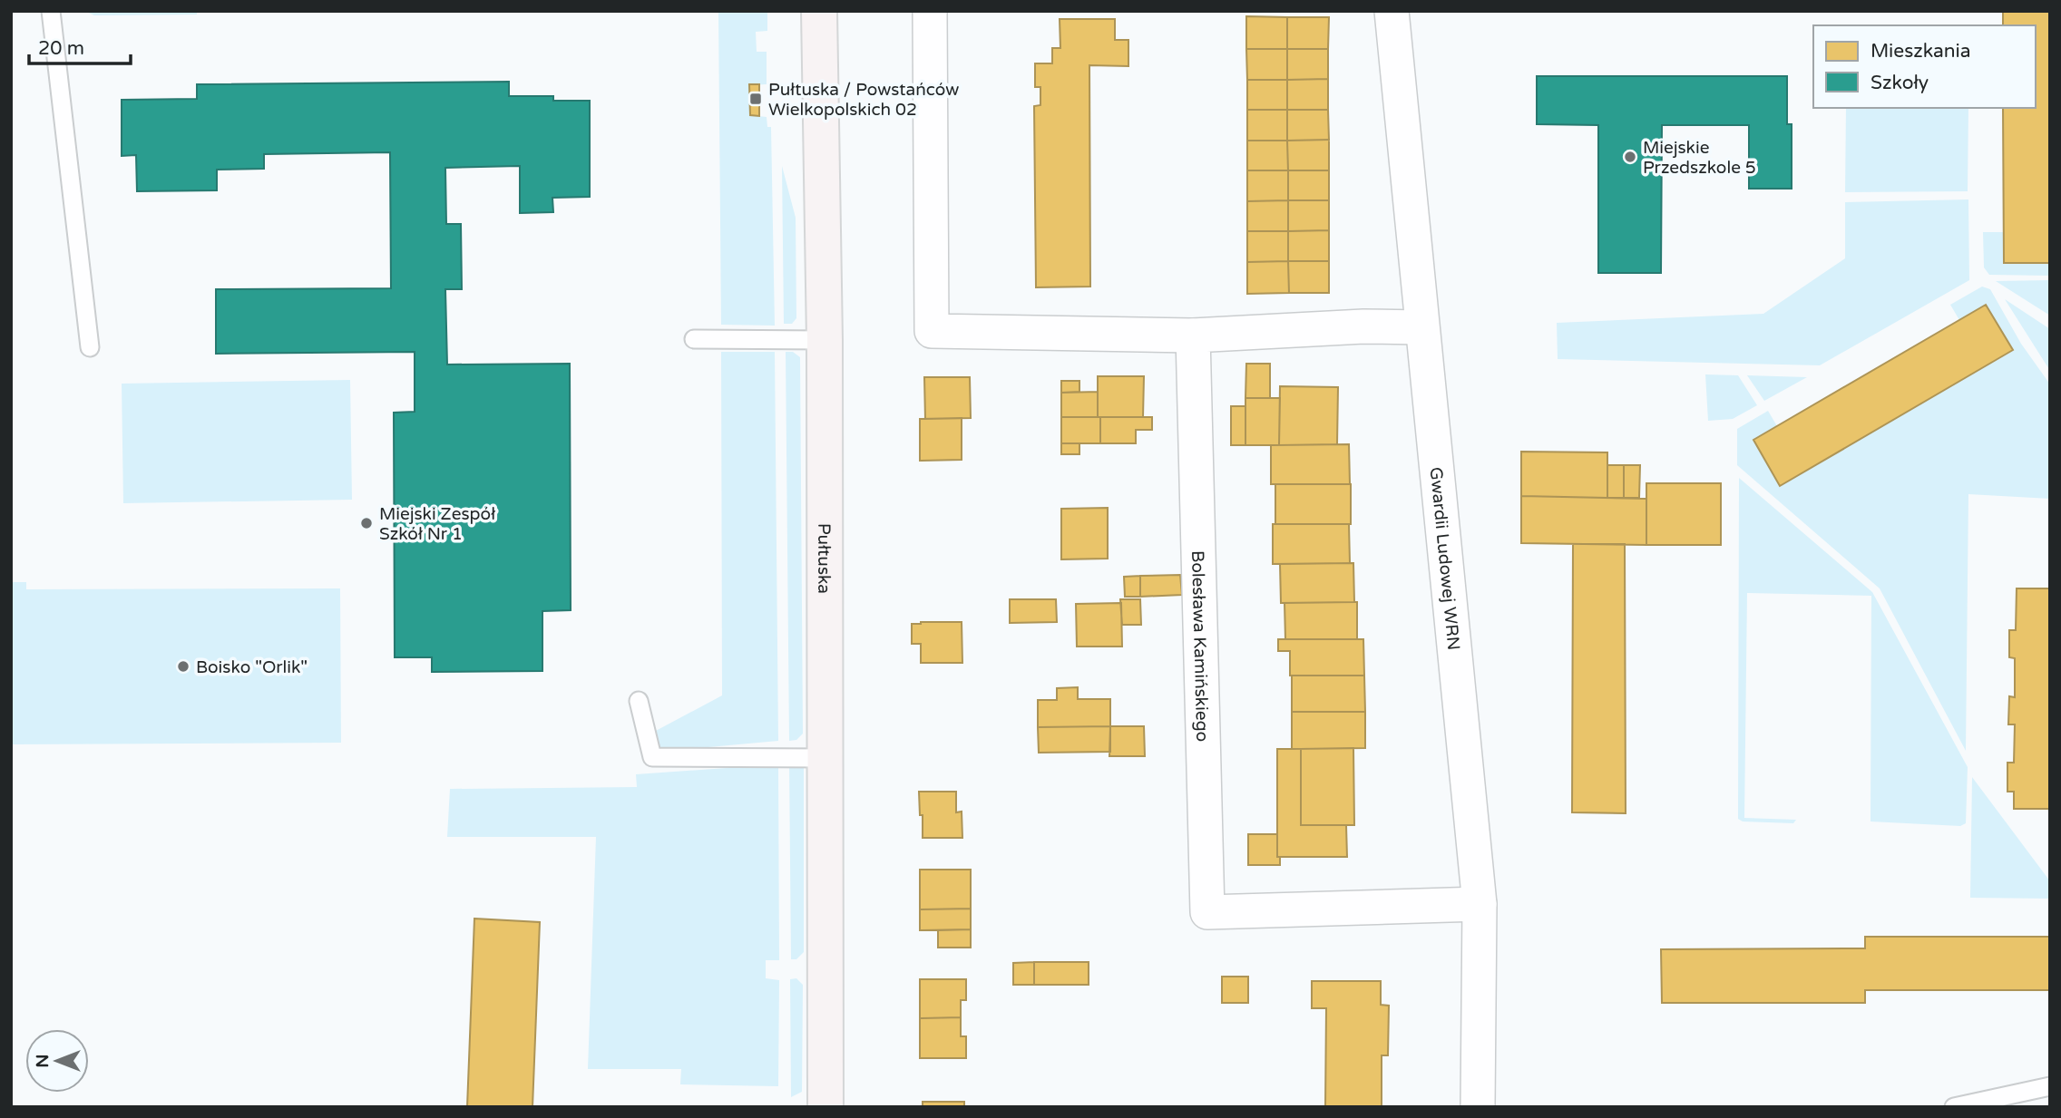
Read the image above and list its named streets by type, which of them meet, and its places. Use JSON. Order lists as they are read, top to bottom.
{
  "streets": {
    "main road": ["Pułtuska"],
    "street": ["Gwardii Ludowej WRN", "Bolesława Kamińskiego"]
  },
  "crossings": [
    ["Gwardii Ludowej WRN", "Bolesława Kamińskiego"]
  ],
  "places": {
    "transit": ["Pułtuska / Powstańców Wielkopolskich 02"],
    "other": ["Miejskie Przedszkole 5", "Miejski Zespół Szkół Nr 1", "Boisko \"Orlik\""]
  },
  "legend": ["Mieszkania", "Szkoły"],
  "scale_bar": "20 m",
  "north": "left"
}
